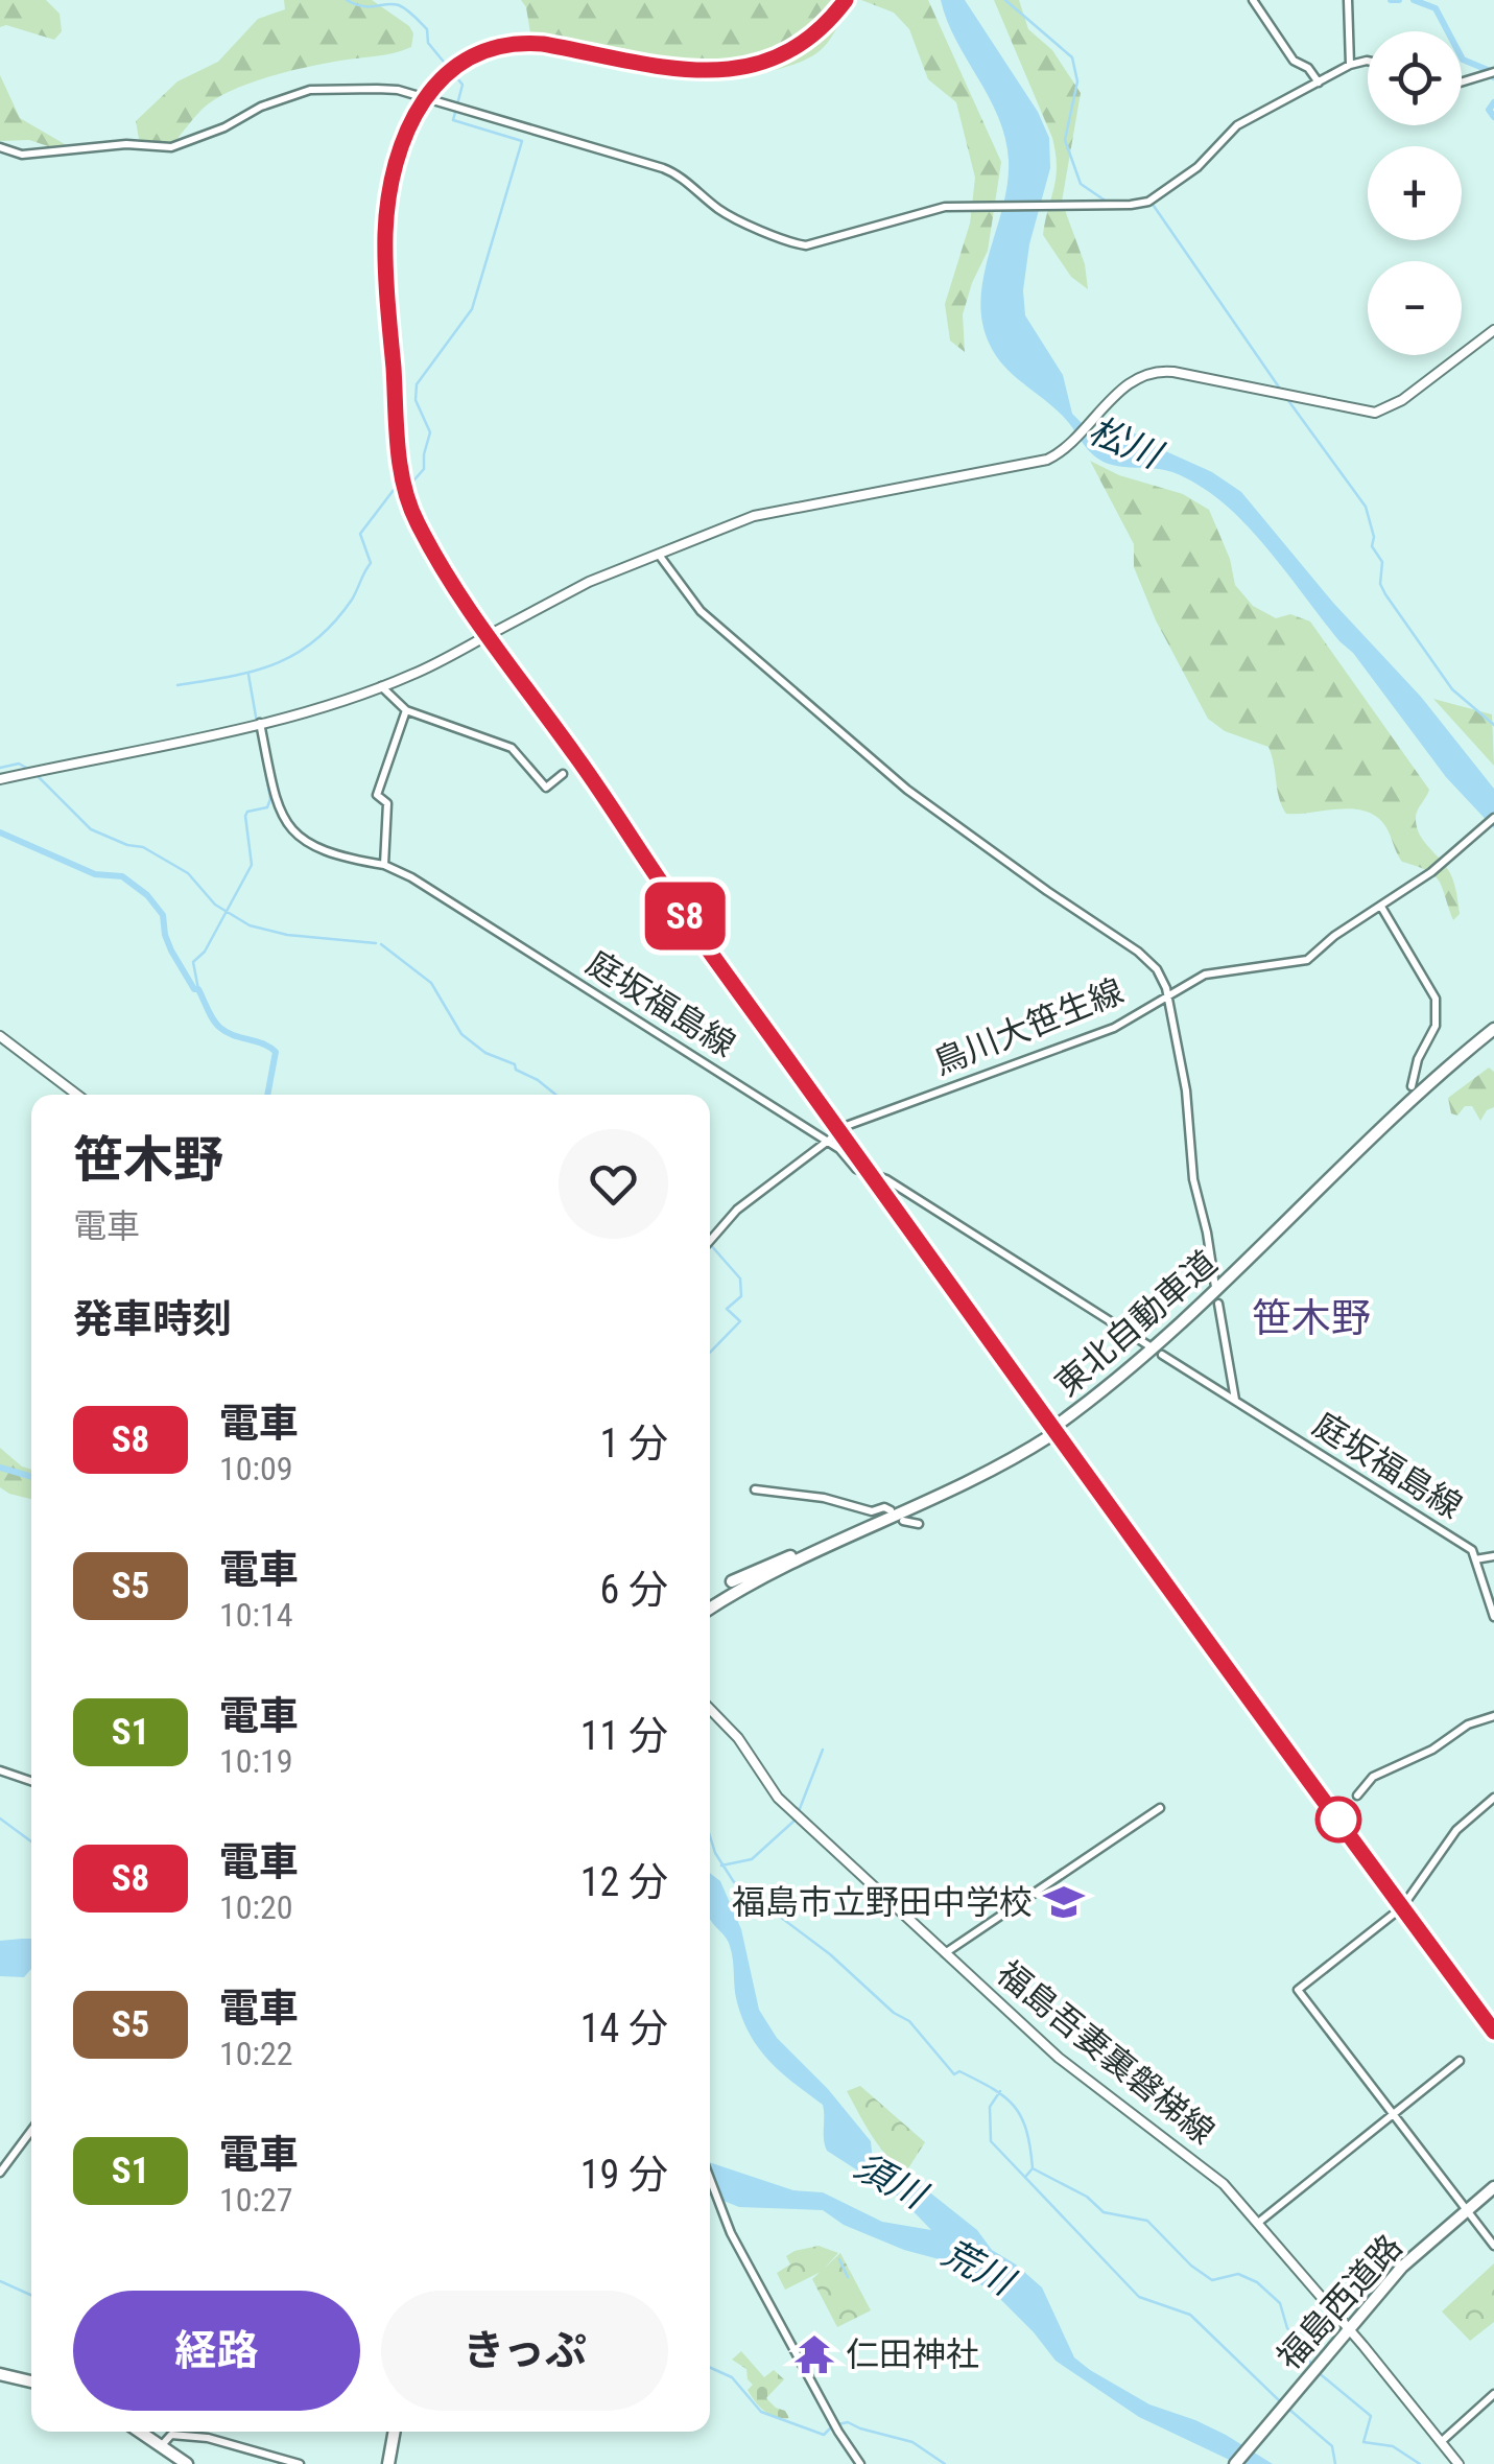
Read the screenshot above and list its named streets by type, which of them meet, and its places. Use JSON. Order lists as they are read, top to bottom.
{
  "streets": {
    "highway": ["東北自動車道", "福島西道路"],
    "main road": ["福島吾妻裏磐梯線"],
    "street": ["庭坂福島線", "鳥川大笹生線"]
  },
  "crossings": [
    ["庭坂福島線", "鳥川大笹生線"],
    ["福島吾妻裏磐梯線", "福島西道路"]
  ],
  "districts": ["笹木野"],
  "water": ["松川", "須川", "荒川"],
  "places": {
    "school or university": ["福島市立野田中学校"],
    "temple": ["仁田神社"]
  },
  "page": {
    "on_map": "S8",
    "map_buttons": ["+", "−"],
    "heading": [
      ["笹木野", "電車"],
      "発車時刻"
    ],
    "list": [
      {
        "mark": "S8",
        "name": "電車",
        "note": "10:09",
        "value": "1 分"
      },
      {
        "mark": "S5",
        "name": "電車",
        "note": "10:14",
        "value": "6 分"
      },
      {
        "mark": "S1",
        "name": "電車",
        "note": "10:19",
        "value": "11 分"
      },
      {
        "mark": "S8",
        "name": "電車",
        "note": "10:20",
        "value": "12 分"
      },
      {
        "mark": "S5",
        "name": "電車",
        "note": "10:22",
        "value": "14 分"
      },
      {
        "mark": "S1",
        "name": "電車",
        "note": "10:27",
        "value": "19 分"
      }
    ],
    "buttons": ["経路", "きっぷ"]
  }
}
